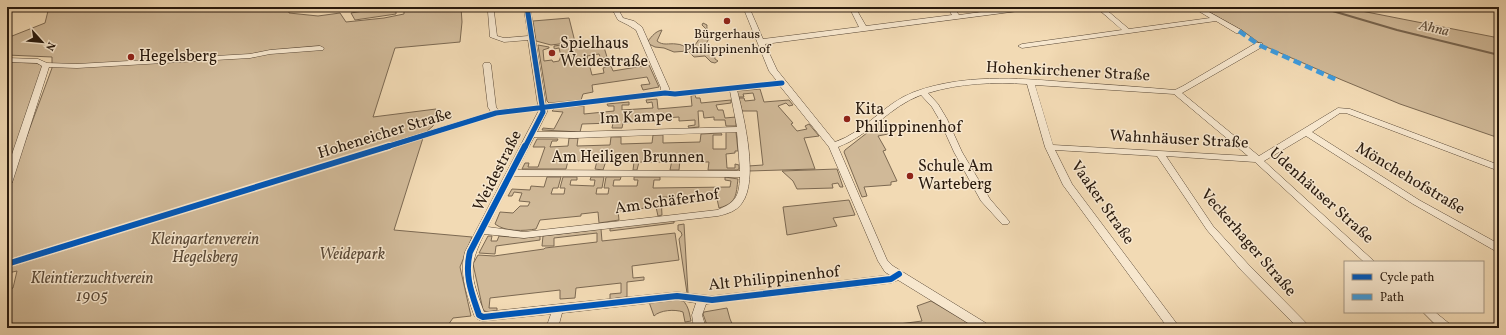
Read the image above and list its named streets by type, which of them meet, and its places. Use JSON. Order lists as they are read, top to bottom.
{
  "streets": {
    "street": [
      "Hohenkirchener Straße",
      "Im Kampe",
      "Hoheneicher Straße",
      "Wahnhäuser Straße",
      "Am Heiligen Brunnen",
      "Weidestraße",
      "Mönchehofstraße",
      "Udenhäuser Straße",
      "Am Schäferhof",
      "Vaaker Straße",
      "Veckerhager Straße",
      "Alt Philippinenhof"
    ]
  },
  "crossings": [
    ["Hohenkirchener Straße", "Udenhäuser Straße"],
    ["Hohenkirchener Straße", "Vaaker Straße"],
    ["Im Kampe", "Weidestraße"],
    ["Im Kampe", "Am Schäferhof"],
    ["Hoheneicher Straße", "Weidestraße"],
    ["Hoheneicher Straße", "Am Schäferhof"],
    ["Wahnhäuser Straße", "Mönchehofstraße"],
    ["Wahnhäuser Straße", "Udenhäuser Straße"],
    ["Wahnhäuser Straße", "Vaaker Straße"],
    ["Wahnhäuser Straße", "Veckerhager Straße"],
    ["Am Heiligen Brunnen", "Weidestraße"],
    ["Am Heiligen Brunnen", "Am Schäferhof"],
    ["Weidestraße", "Am Schäferhof"],
    ["Weidestraße", "Alt Philippinenhof"]
  ],
  "water": ["Ahna"],
  "parks": ["Kleingartenverein Hegelsberg", "Weidepark", "Kleintierzuchtverein 1905"],
  "places": [
    "Bürgerhaus Philippinenhof",
    "Spielhaus Weidestraße",
    "Hegelsberg",
    "Kita Philippinenhof",
    "Schule Am Warteberg"
  ],
  "legend": ["Cycle path", "Path"],
  "north": "bottom right"
}
